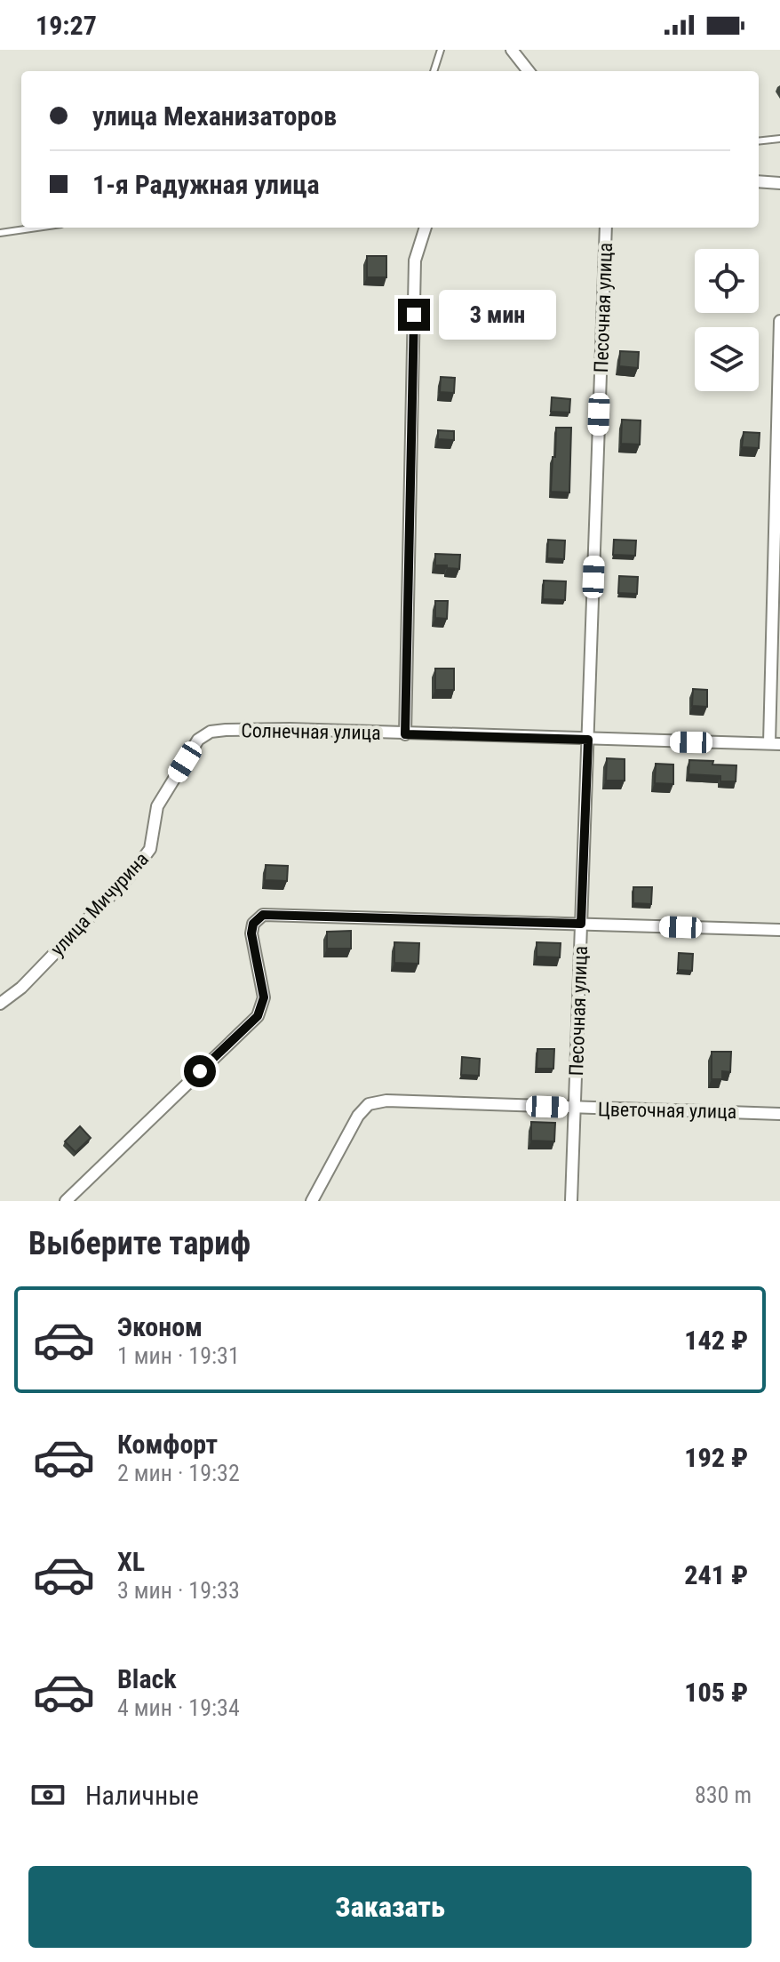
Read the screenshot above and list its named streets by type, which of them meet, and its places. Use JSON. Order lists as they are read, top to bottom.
{
  "streets": {
    "street": [
      "Песочная улица",
      "Солнечная улица",
      "улица Мичурина",
      "Цветочная улица"
    ]
  },
  "crossings": [
    ["Песочная улица", "Солнечная улица"],
    ["Песочная улица", "Цветочная улица"],
    ["Солнечная улица", "улица Мичурина"]
  ],
  "page": {
    "status": "19:27",
    "banner": ["улица Механизаторов", "1-я Радужная улица"],
    "bubble": "3 мин",
    "heading": "Выберите тариф",
    "list": [
      {
        "name": "Эконом",
        "note": "1 мин · 19:31",
        "value": "142 ₽"
      },
      {
        "name": "Комфорт",
        "note": "2 мин · 19:32",
        "value": "192 ₽"
      },
      {
        "name": "XL",
        "note": "3 мин · 19:33",
        "value": "241 ₽"
      },
      {
        "name": "Black",
        "note": "4 мин · 19:34",
        "value": "105 ₽"
      }
    ],
    "pay": ["Наличные", "830 m"],
    "buttons": "Заказать"
  }
}
